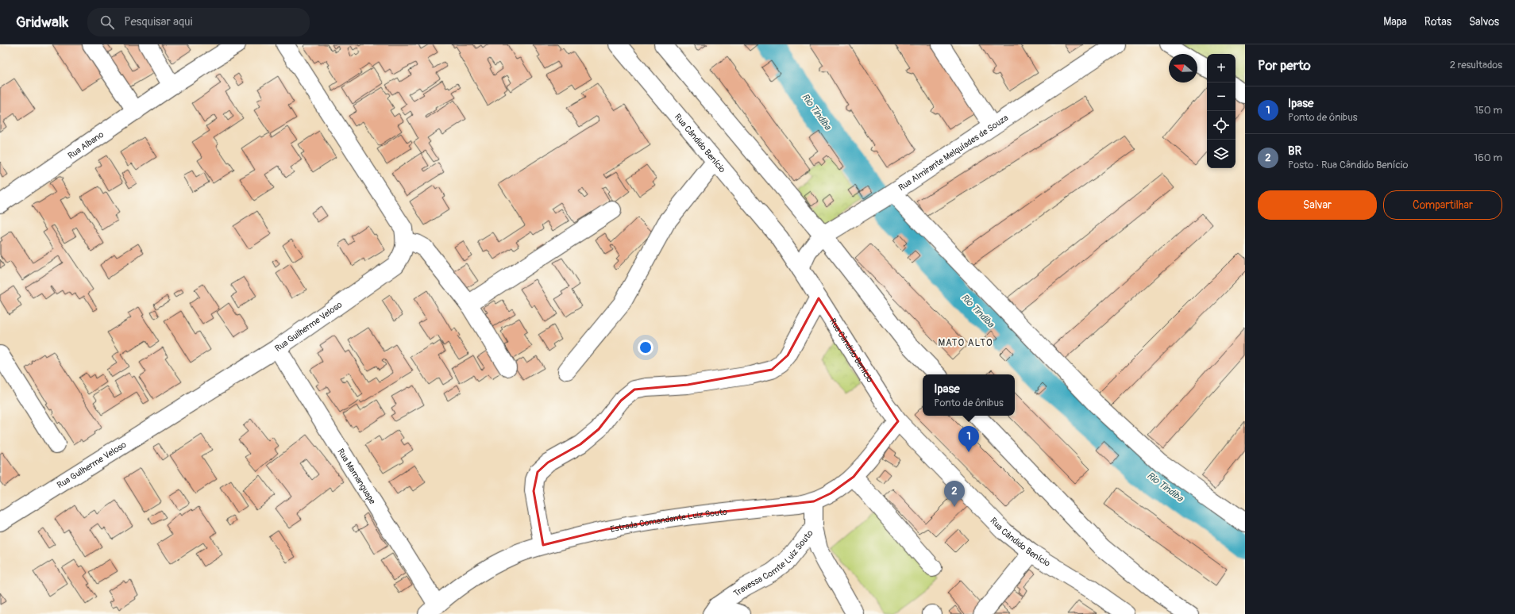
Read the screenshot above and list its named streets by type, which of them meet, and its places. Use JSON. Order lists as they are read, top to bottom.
{
  "streets": {
    "street": [
      "Rua Cândido Benício",
      "Rua Albano",
      "Rua Almirante Melquíades de Souza",
      "Rua Guilherme Veloso",
      "Rua Mamanguape",
      "Estrada Comandante Luiz Souto",
      "Travessa Comte Luiz Souto"
    ]
  },
  "crossings": [
    ["Rua Cândido Benício", "Rua Almirante Melquíades de Souza"],
    ["Rua Cândido Benício", "Estrada Comandante Luiz Souto"],
    ["Rua Guilherme Veloso", "Rua Mamanguape"],
    ["Rua Mamanguape", "Estrada Comandante Luiz Souto"],
    ["Estrada Comandante Luiz Souto", "Travessa Comte Luiz Souto"]
  ],
  "districts": ["MATO ALTO"],
  "water": ["Rio Tindiba"],
  "north": "left",
  "page": {
    "header": "Gridwalk",
    "search": "Pesquisar aqui",
    "nav": ["Mapa", "Rotas", "Salvos"],
    "heading": ["Por perto", "2 resultados"],
    "map_buttons": ["+", "−"],
    "list": [
      {
        "mark": "1",
        "name": "Ipase",
        "note": "Ponto de ônibus",
        "value": "150 m"
      },
      {
        "mark": "2",
        "name": "BR",
        "note": "Posto · Rua Cândido Benício",
        "value": "160 m"
      }
    ],
    "buttons": ["Salvar", "Compartilhar"],
    "popup": ["Ipase", "Ponto de ônibus"],
    "pins": ["1", "2"]
  }
}
